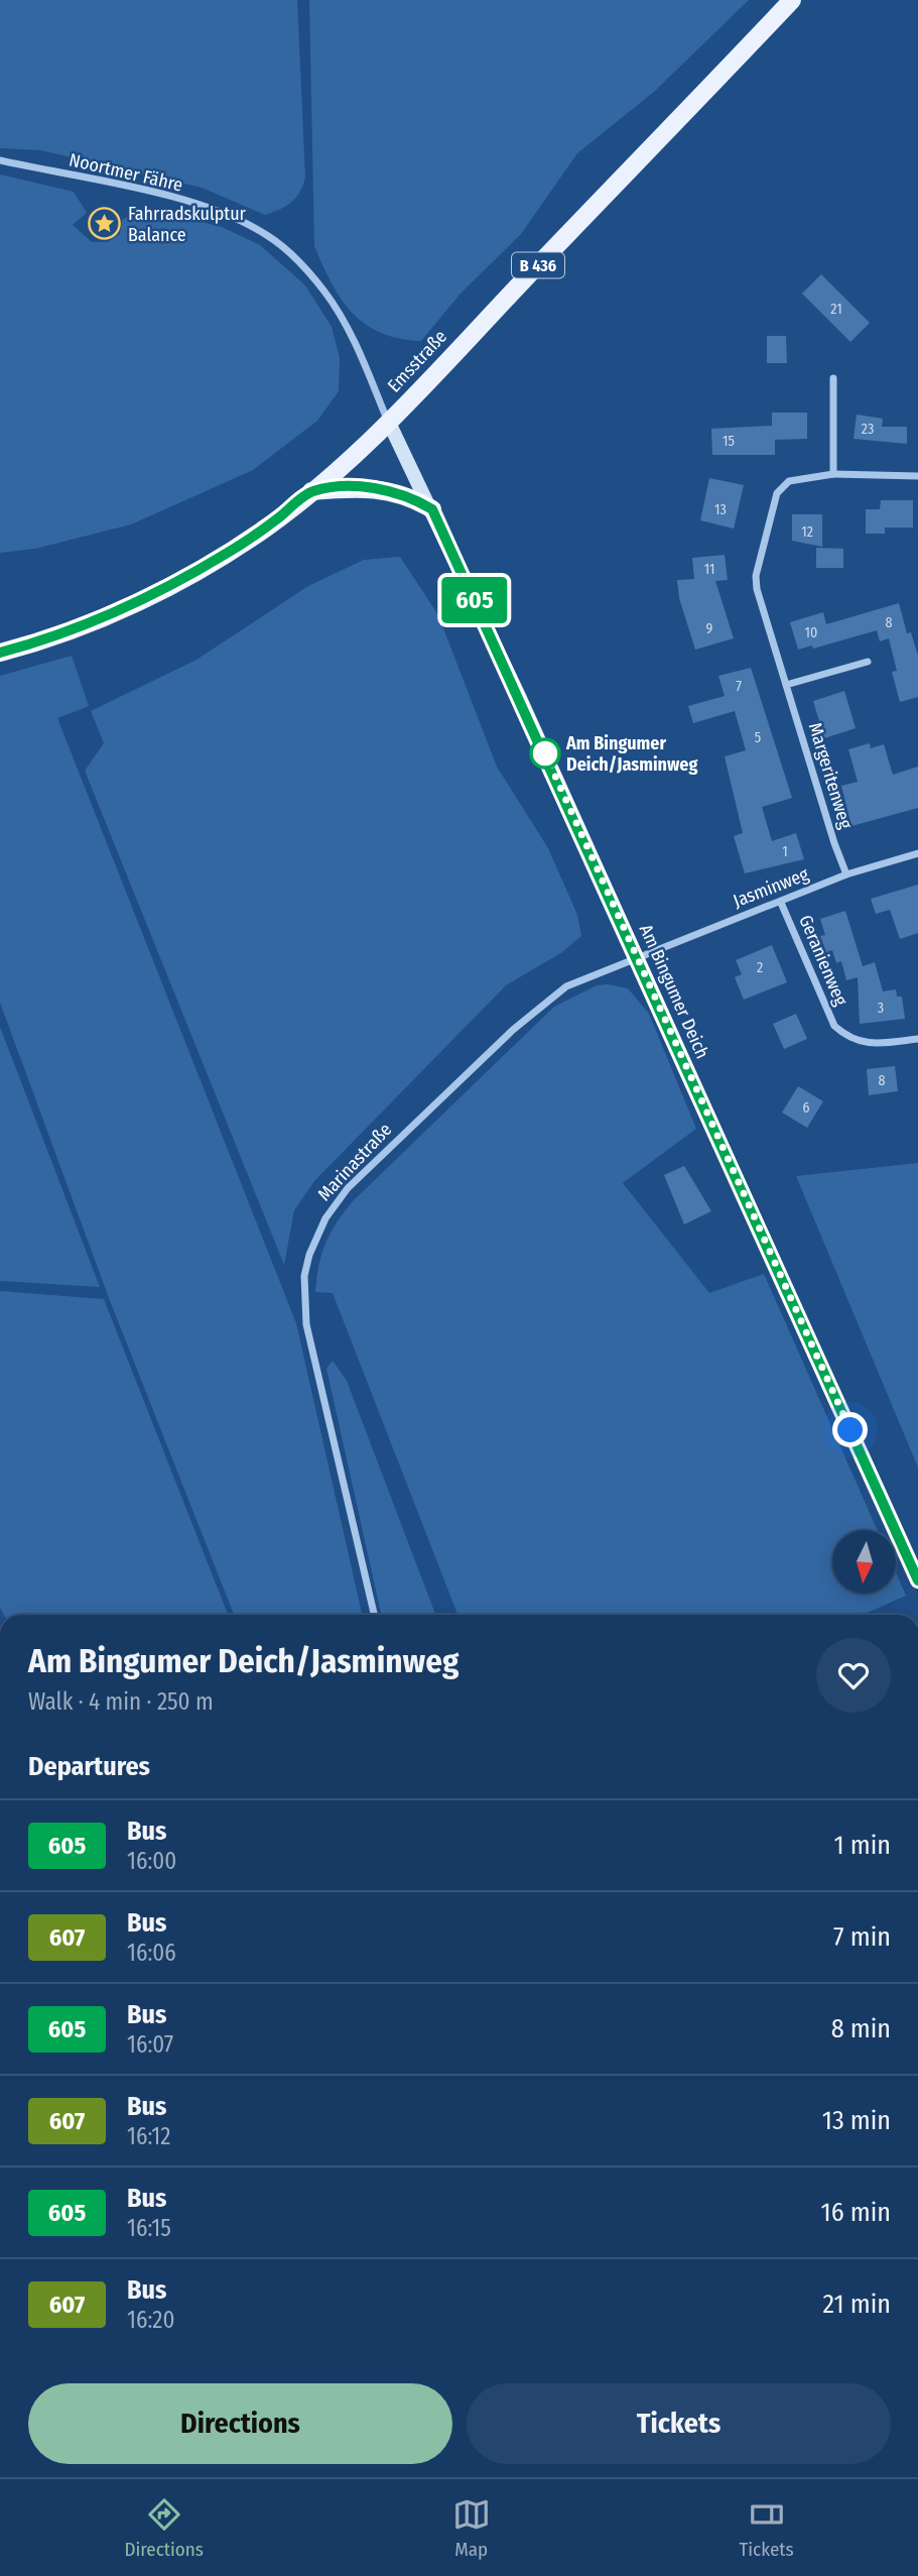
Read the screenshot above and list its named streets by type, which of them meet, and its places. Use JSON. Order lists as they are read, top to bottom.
{
  "streets": {
    "main road": ["B 436", "Emsstraße", "Am Bingumer Deich"],
    "street": [
      "Noortmer Fähre",
      "Margeritenweg",
      "Jasminweg",
      "Geranienweg",
      "Marinastraße"
    ]
  },
  "crossings": [
    ["Noortmer Fähre", "Emsstraße"],
    ["Noortmer Fähre", "Am Bingumer Deich"],
    ["Emsstraße", "Am Bingumer Deich"],
    ["Margeritenweg", "Jasminweg"],
    ["Jasminweg", "Geranienweg"],
    ["Jasminweg", "Am Bingumer Deich"],
    ["Jasminweg", "Marinastraße"],
    ["Am Bingumer Deich", "Marinastraße"]
  ],
  "places": {
    "place": ["Fahrradskulptur Balance"],
    "other": ["Am Bingumer Deich/Jasminweg"]
  },
  "lines": ["bus line 605"],
  "house_numbers": [
    "21",
    "23",
    "15",
    "13",
    "12",
    "11",
    "8",
    "9",
    "10",
    "7",
    "5",
    "1",
    "2",
    "3",
    "8",
    "6"
  ],
  "north": "bottom",
  "page": {
    "on_map": "605",
    "heading": [
      ["Am Bingumer Deich/Jasminweg", "Walk · 4 min · 250 m"],
      "Departures"
    ],
    "list": [
      {
        "mark": "605",
        "name": "Bus",
        "note": "16:00",
        "value": "1 min"
      },
      {
        "mark": "607",
        "name": "Bus",
        "note": "16:06",
        "value": "7 min"
      },
      {
        "mark": "605",
        "name": "Bus",
        "note": "16:07",
        "value": "8 min"
      },
      {
        "mark": "607",
        "name": "Bus",
        "note": "16:12",
        "value": "13 min"
      },
      {
        "mark": "605",
        "name": "Bus",
        "note": "16:15",
        "value": "16 min"
      },
      {
        "mark": "607",
        "name": "Bus",
        "note": "16:20",
        "value": "21 min"
      }
    ],
    "buttons": ["Directions", "Tickets"],
    "tabs": ["Directions", "Map", "Tickets"]
  }
}
